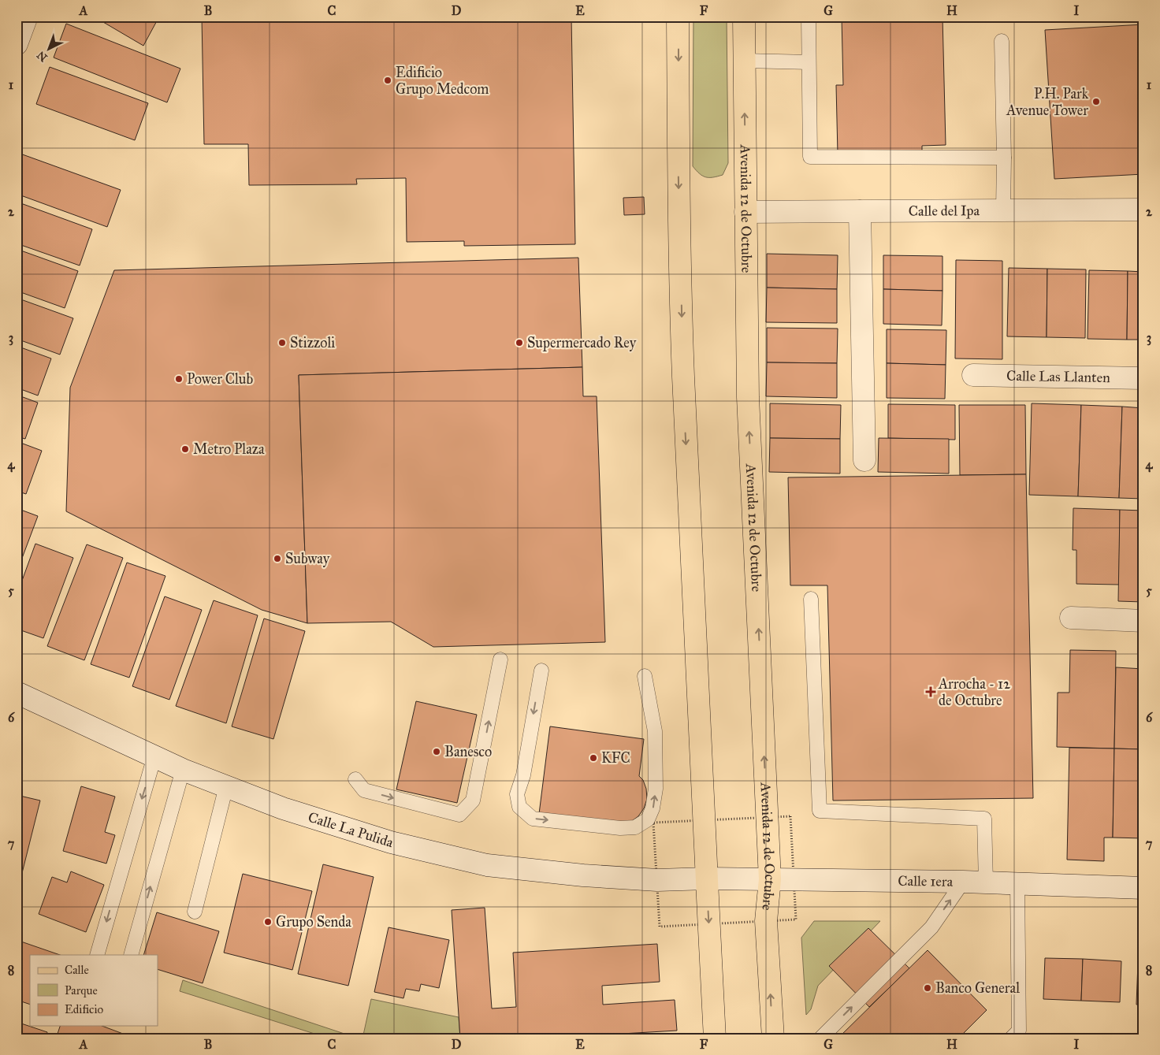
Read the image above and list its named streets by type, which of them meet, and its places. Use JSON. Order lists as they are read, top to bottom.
{
  "streets": {
    "main road": [
      "Avenida 12 de Octubre",
      "Calle del Ipa",
      "Calle Las Llanten",
      "Calle La Pulida",
      "Calle 1era"
    ]
  },
  "crossings": [
    ["Avenida 12 de Octubre", "Calle del Ipa"],
    ["Avenida 12 de Octubre", "Calle 1era"],
    ["Calle La Pulida", "Calle 1era"]
  ],
  "places": {
    "other": [
      "Edificio Grupo Medcom",
      "P.H. Park Avenue Tower",
      "Stizzoli",
      "Supermercado Rey",
      "Power Club",
      "Metro Plaza",
      "Subway",
      "Banesco",
      "KFC",
      "Grupo Senda",
      "Banco General"
    ],
    "health": ["Arrocha - 12 de Octubre"]
  },
  "legend": ["Calle", "Parque", "Edificio"],
  "north": "bottom left",
  "grid": {
    "columns": [
      "A",
      "B",
      "C",
      "D",
      "E",
      "F",
      "G",
      "H",
      "I"
    ],
    "rows": [
      "1",
      "2",
      "3",
      "4",
      "5",
      "6",
      "7",
      "8"
    ]
  }
}
